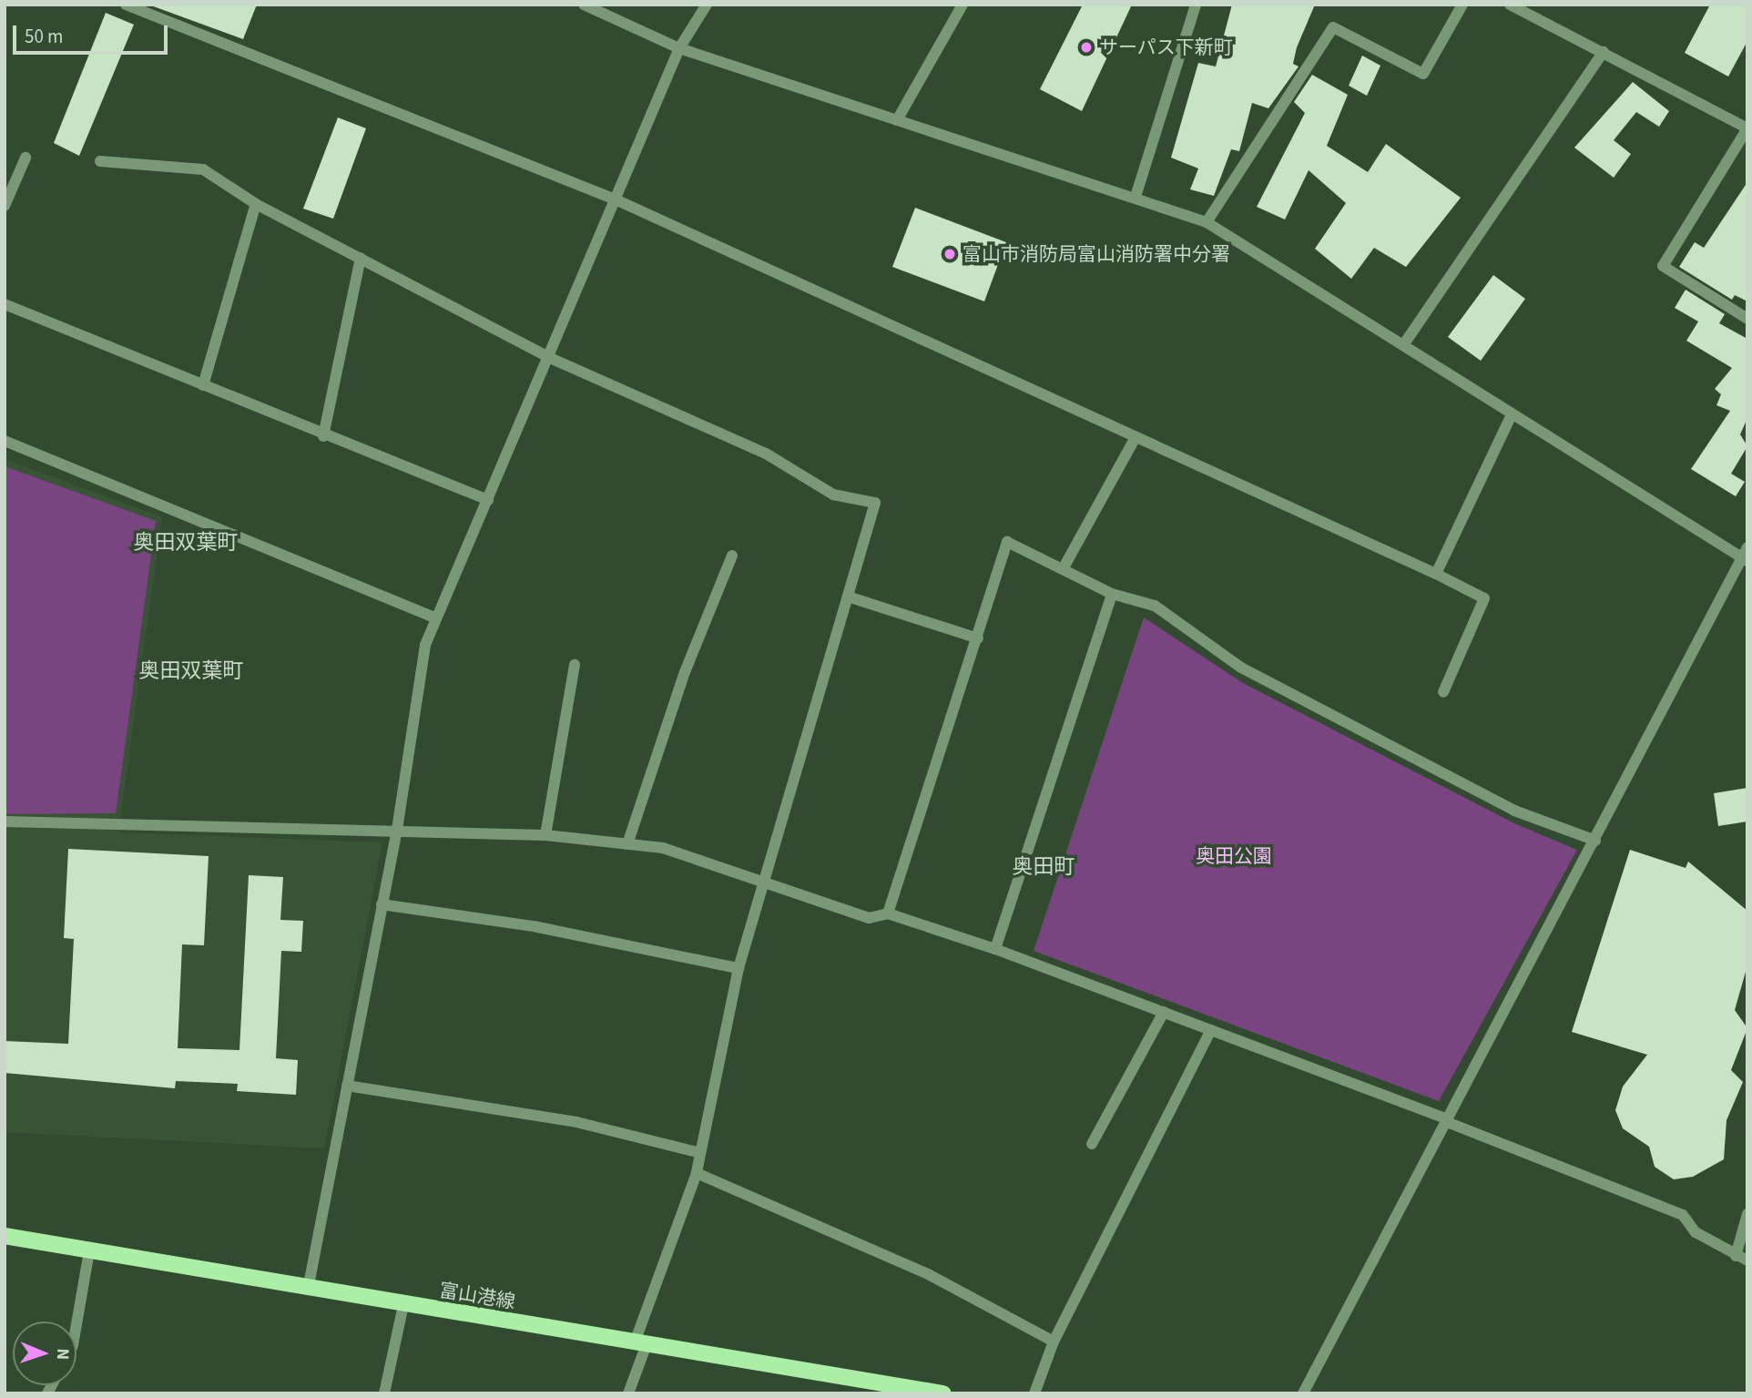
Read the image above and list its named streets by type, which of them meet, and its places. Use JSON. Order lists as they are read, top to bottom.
{
  "streets": {
    "main road": ["富山港線"]
  },
  "districts": ["奥田双葉町", "奥田双葉町", "奥田町"],
  "parks": ["奥田公園"],
  "places": ["サーパス下新町", "富山市消防局富山消防署中分署"],
  "scale_bar": "50 m",
  "north": "right"
}
